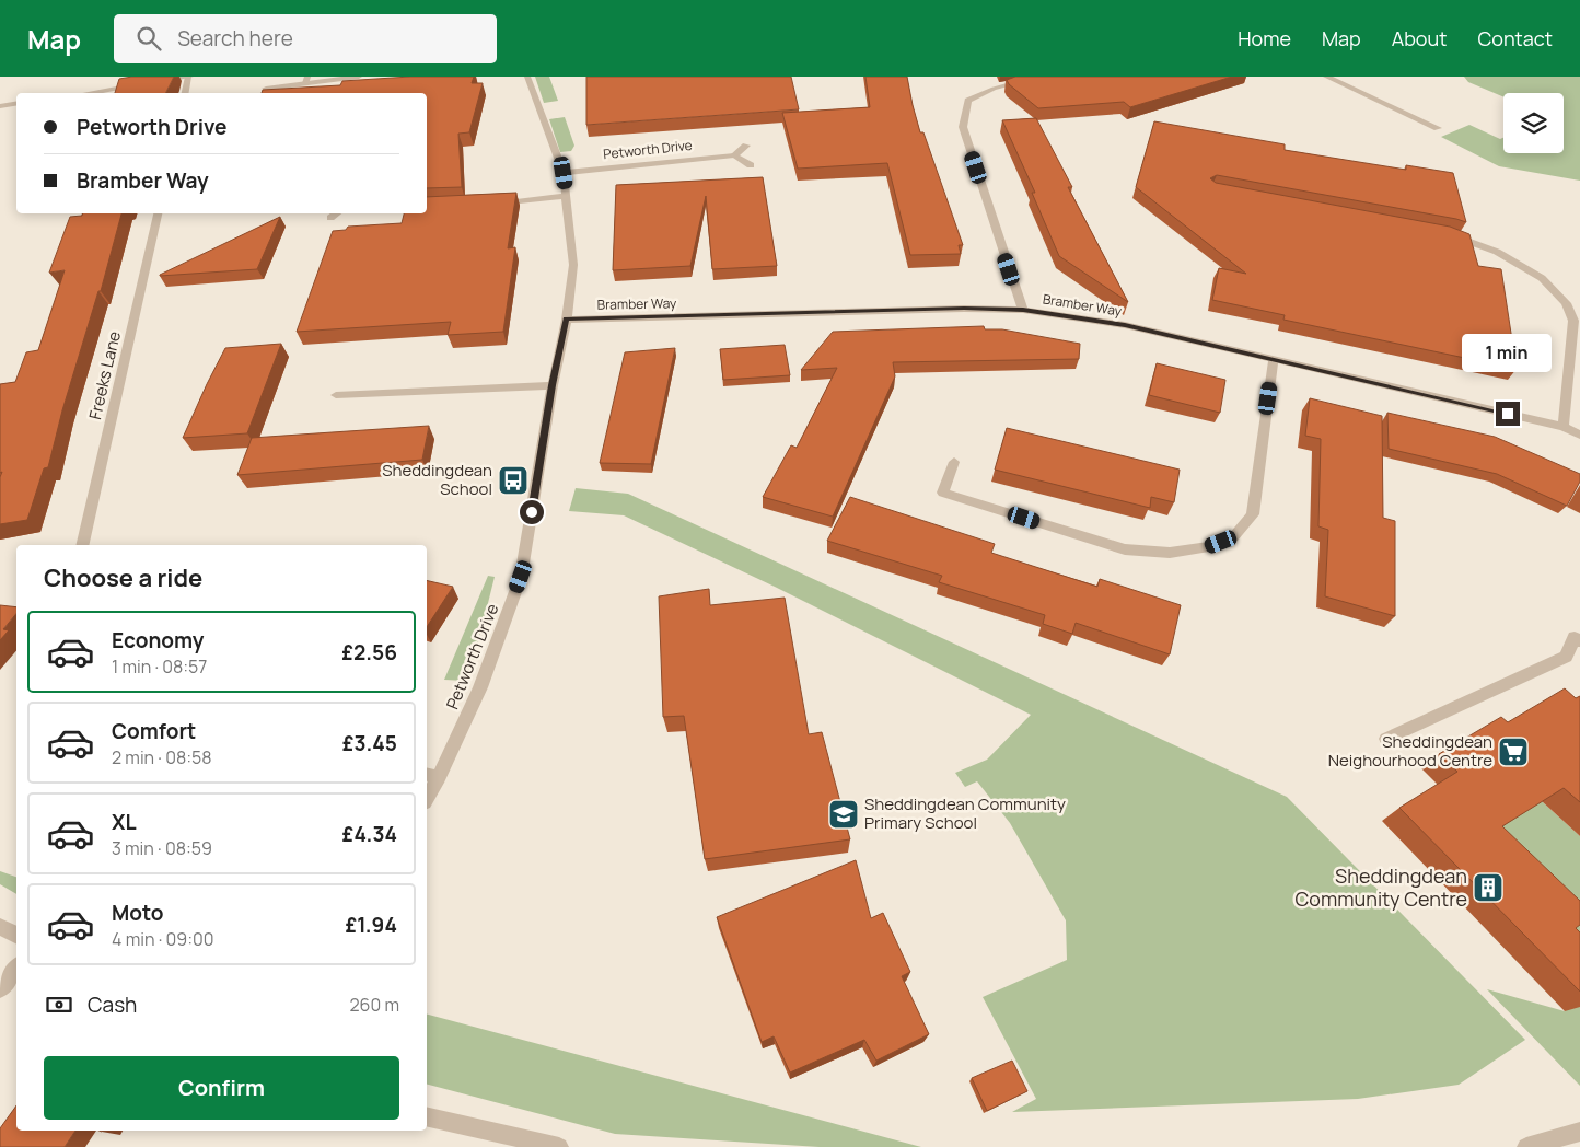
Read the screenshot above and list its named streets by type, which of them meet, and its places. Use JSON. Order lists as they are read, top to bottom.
{
  "streets": {
    "street": ["Petworth Drive", "Bramber Way", "Freeks Lane"]
  },
  "crossings": [
    ["Petworth Drive", "Bramber Way"]
  ],
  "places": {
    "bus stop": ["Sheddingdean School"],
    "supermarket": ["Sheddingdean Neighourhood Centre"],
    "school or university": ["Sheddingdean Community Primary School"],
    "building": ["Sheddingdean Community Centre"]
  },
  "page": {
    "header": "Map",
    "search": "Search here",
    "nav": [
      "Home",
      "Map",
      "About",
      "Contact"
    ],
    "banner": ["Petworth Drive", "Bramber Way"],
    "bubble": "1 min",
    "heading": "Choose a ride",
    "list": [
      {
        "name": "Economy",
        "note": "1 min · 08:57",
        "value": "£2.56"
      },
      {
        "name": "Comfort",
        "note": "2 min · 08:58",
        "value": "£3.45"
      },
      {
        "name": "XL",
        "note": "3 min · 08:59",
        "value": "£4.34"
      },
      {
        "name": "Moto",
        "note": "4 min · 09:00",
        "value": "£1.94"
      }
    ],
    "pay": ["Cash", "260 m"],
    "buttons": "Confirm"
  }
}
